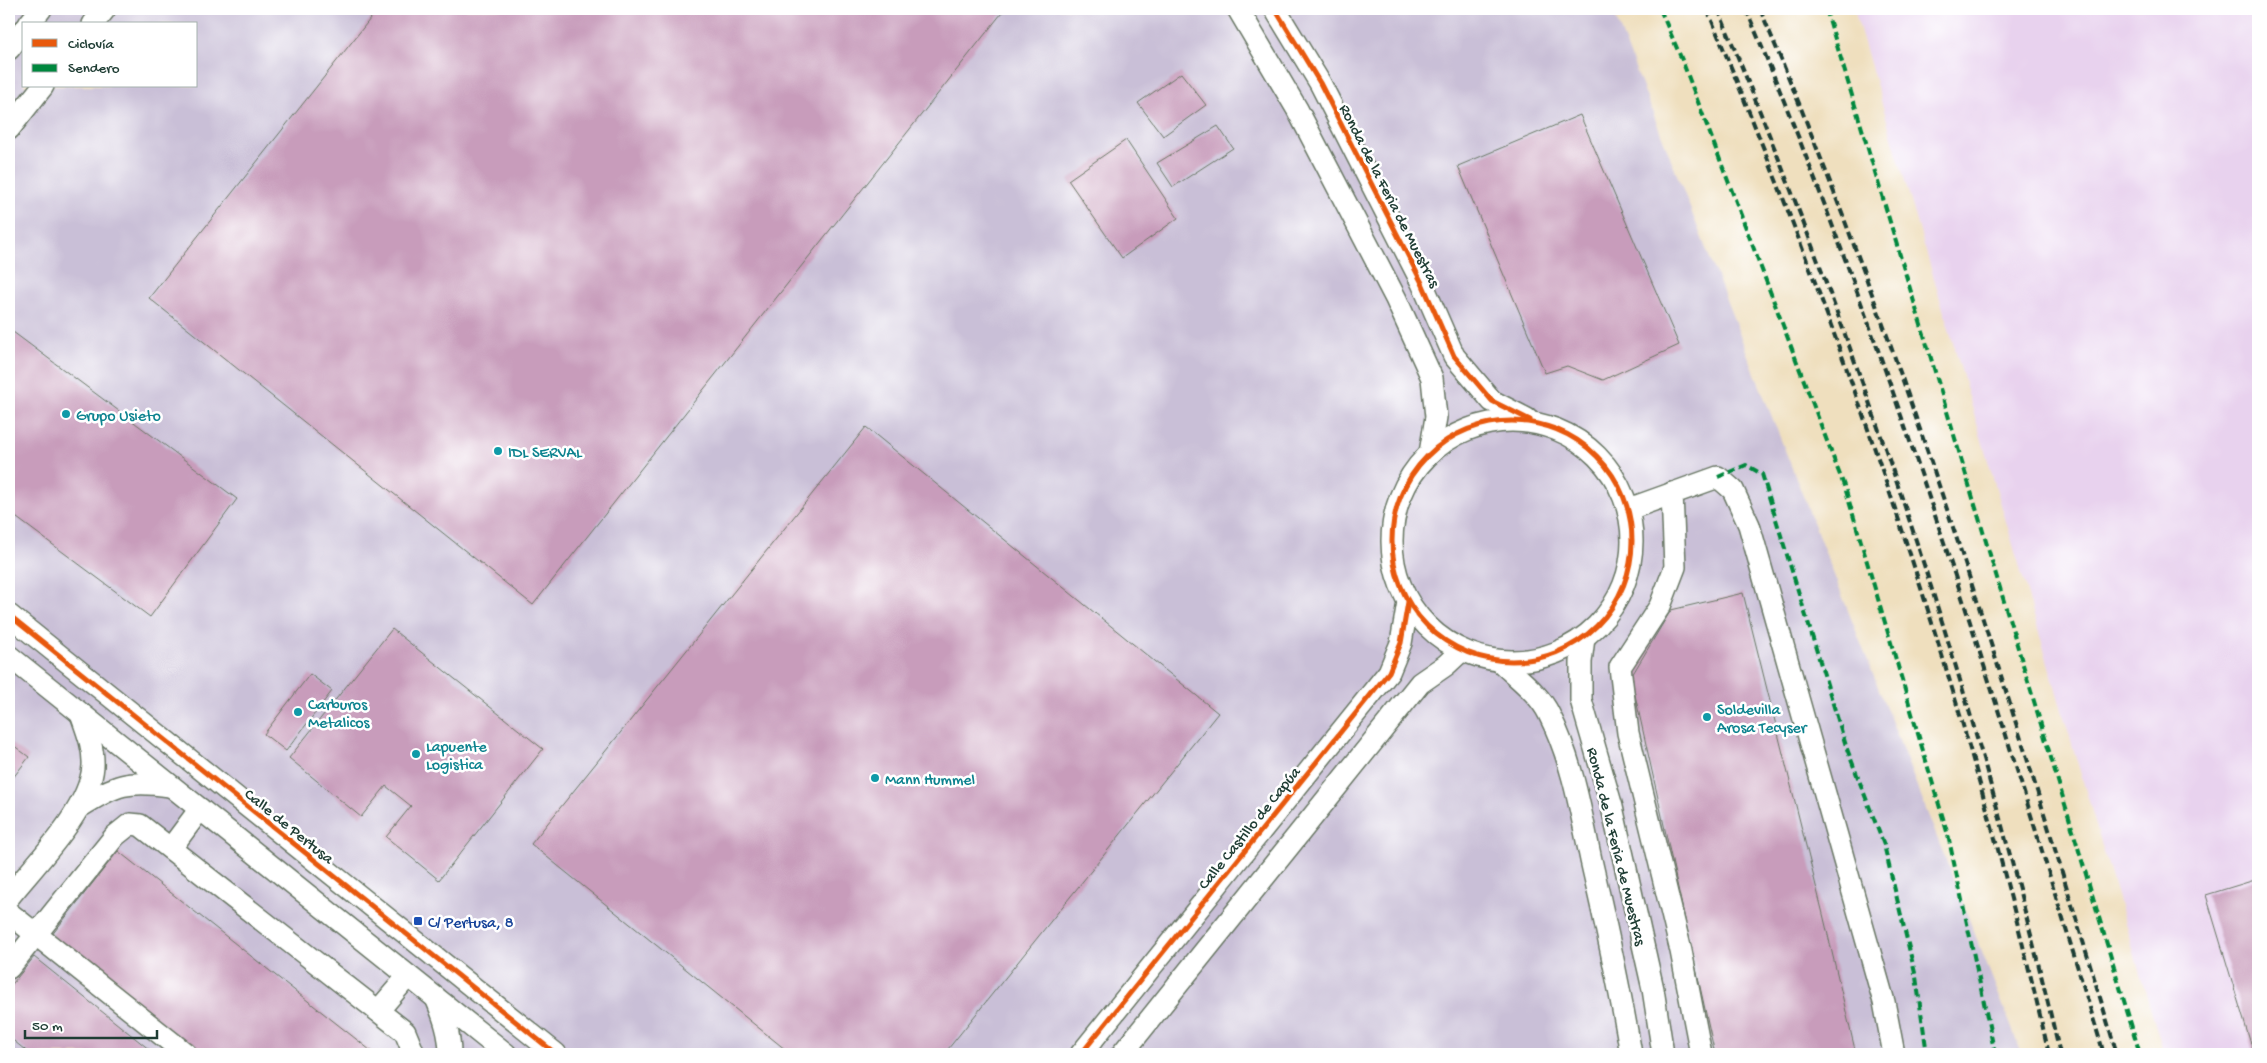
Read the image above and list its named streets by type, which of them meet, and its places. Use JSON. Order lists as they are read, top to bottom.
{
  "streets": {
    "street": ["Ronda de la Feria de Muestras", "Calle de Pertusa", "Calle Castillo de Capúa"]
  },
  "crossings": [
    ["Ronda de la Feria de Muestras", "Calle Castillo de Capúa"]
  ],
  "places": {
    "other": [
      "Grupo Usieto",
      "IDL SERVAL",
      "Carburos Metalicos",
      "Soldevilla Arosa Tecyser",
      "Lapuente Logistica",
      "Mann Hummel"
    ],
    "transit": ["C/ Pertusa, 8"]
  },
  "legend": ["Ciclovía", "Sendero"],
  "scale_bar": "50 m"
}
